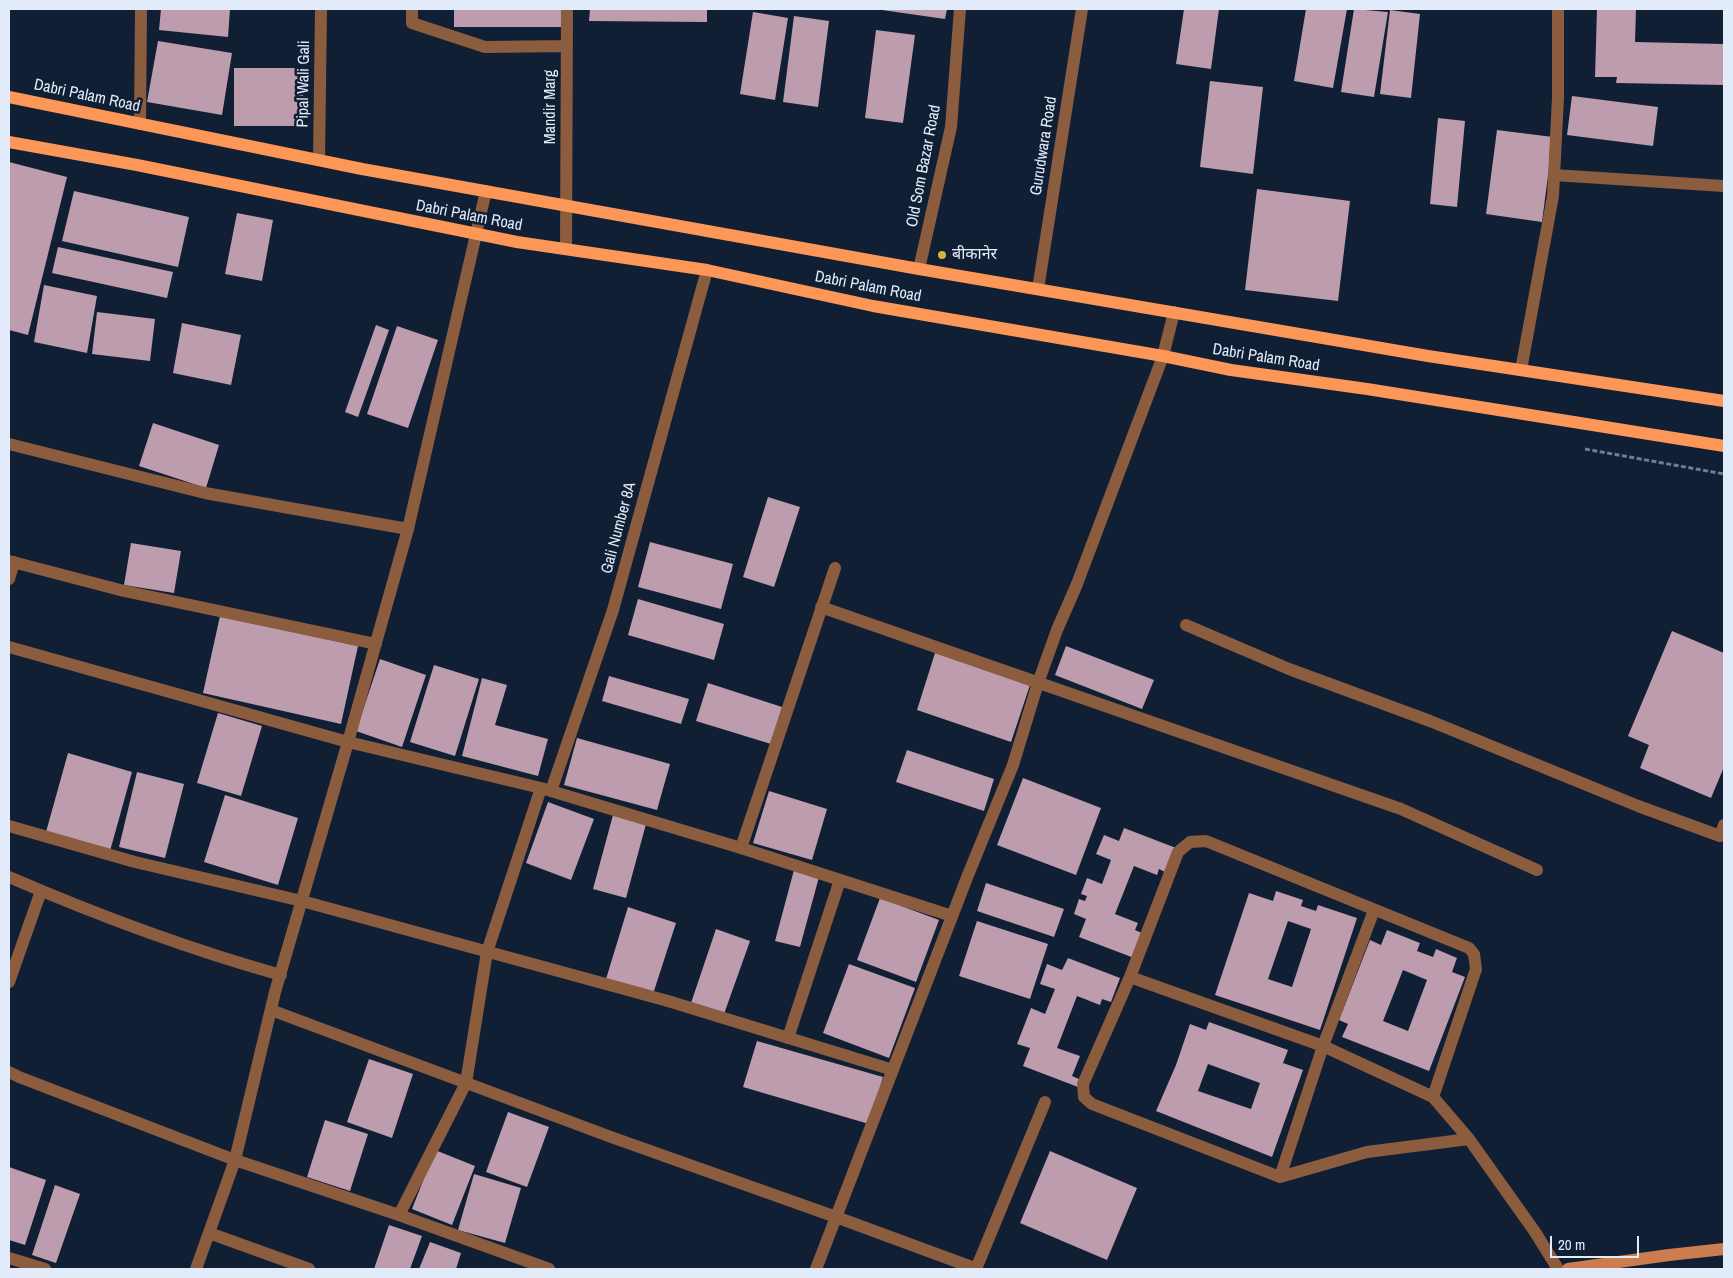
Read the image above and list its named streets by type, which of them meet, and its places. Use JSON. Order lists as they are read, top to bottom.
{
  "streets": {
    "main road": ["Dabri Palam Road"],
    "street": [
      "Pipal Wali Gali",
      "Mandir Marg",
      "Gurudwara Road",
      "Old Som Bazar Road",
      "Gali Number 8A"
    ]
  },
  "crossings": [
    ["Pipal Wali Gali", "Dabri Palam Road"],
    ["Dabri Palam Road", "Mandir Marg"],
    ["Dabri Palam Road", "Gurudwara Road"],
    ["Dabri Palam Road", "Old Som Bazar Road"],
    ["Dabri Palam Road", "Gali Number 8A"]
  ],
  "places": ["बीकानेर"],
  "scale_bar": "20 m"
}
